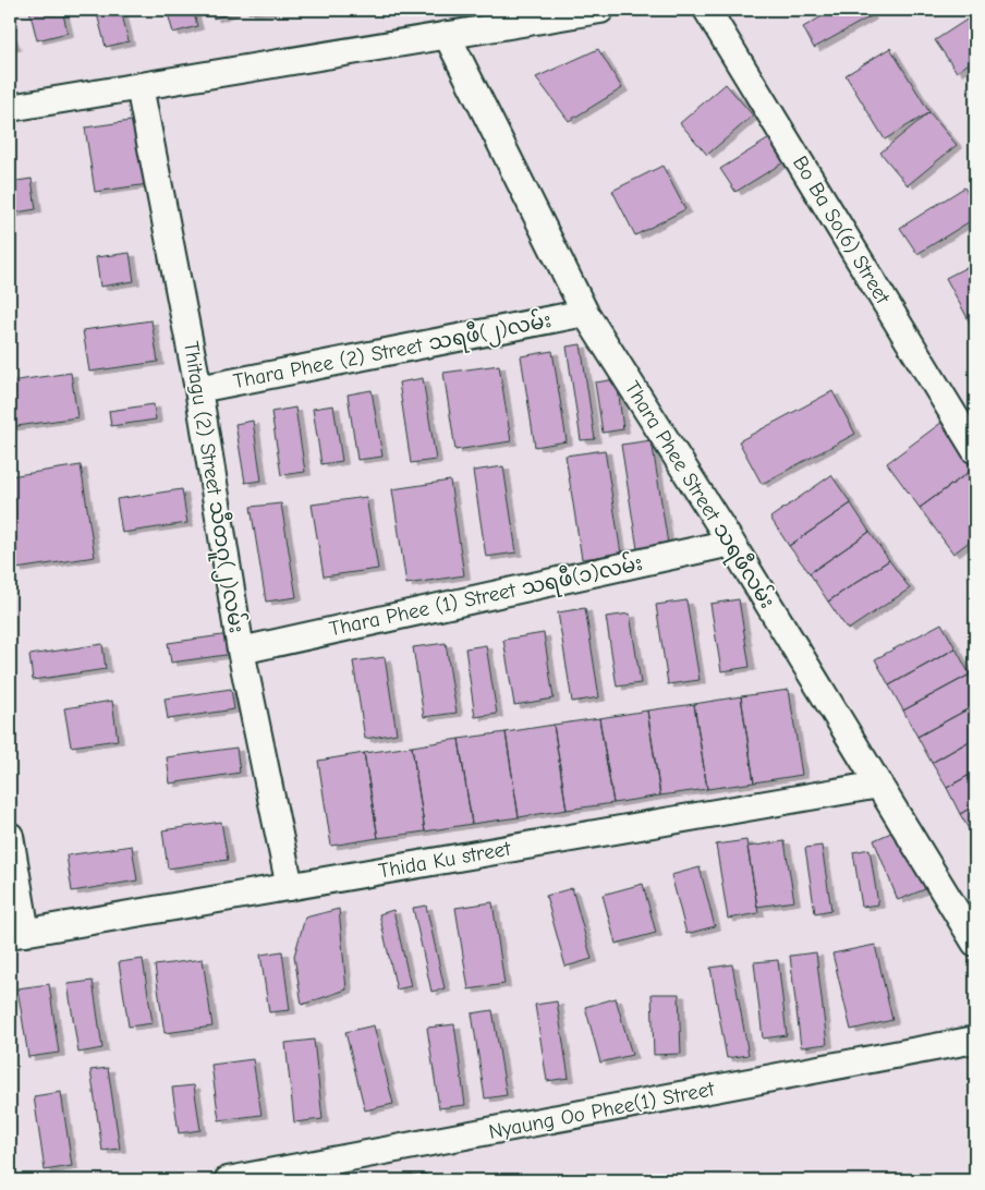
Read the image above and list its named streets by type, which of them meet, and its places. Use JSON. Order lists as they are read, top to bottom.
{
  "streets": {
    "street": [
      "Bo Ba So(6) Street",
      "Thara Phee (2) Street သရဖီ(၂)လမ်း",
      "Thitagu (2) Street သီတဂူ(၂)လမ်း",
      "Thara Phee Street သရဖီလမ်း",
      "Thara Phee (1) Street သရဖီ(၁)လမ်း",
      "Thida Ku street",
      "Nyaung Oo Phee(1) Street"
    ]
  },
  "crossings": [
    ["Thara Phee (2) Street သရဖီ(၂)လမ်း", "Thitagu (2) Street သီတဂူ(၂)လမ်း"],
    ["Thara Phee (2) Street သရဖီ(၂)လမ်း", "Thara Phee Street သရဖီလမ်း"],
    ["Thitagu (2) Street သီတဂူ(၂)လမ်း", "Thara Phee (1) Street သရဖီ(၁)လမ်း"],
    ["Thitagu (2) Street သီတဂူ(၂)လမ်း", "Thida Ku street"],
    ["Thara Phee Street သရဖီလမ်း", "Thara Phee (1) Street သရဖီ(၁)လမ်း"],
    ["Thara Phee Street သရဖီလမ်း", "Thida Ku street"]
  ]
}
